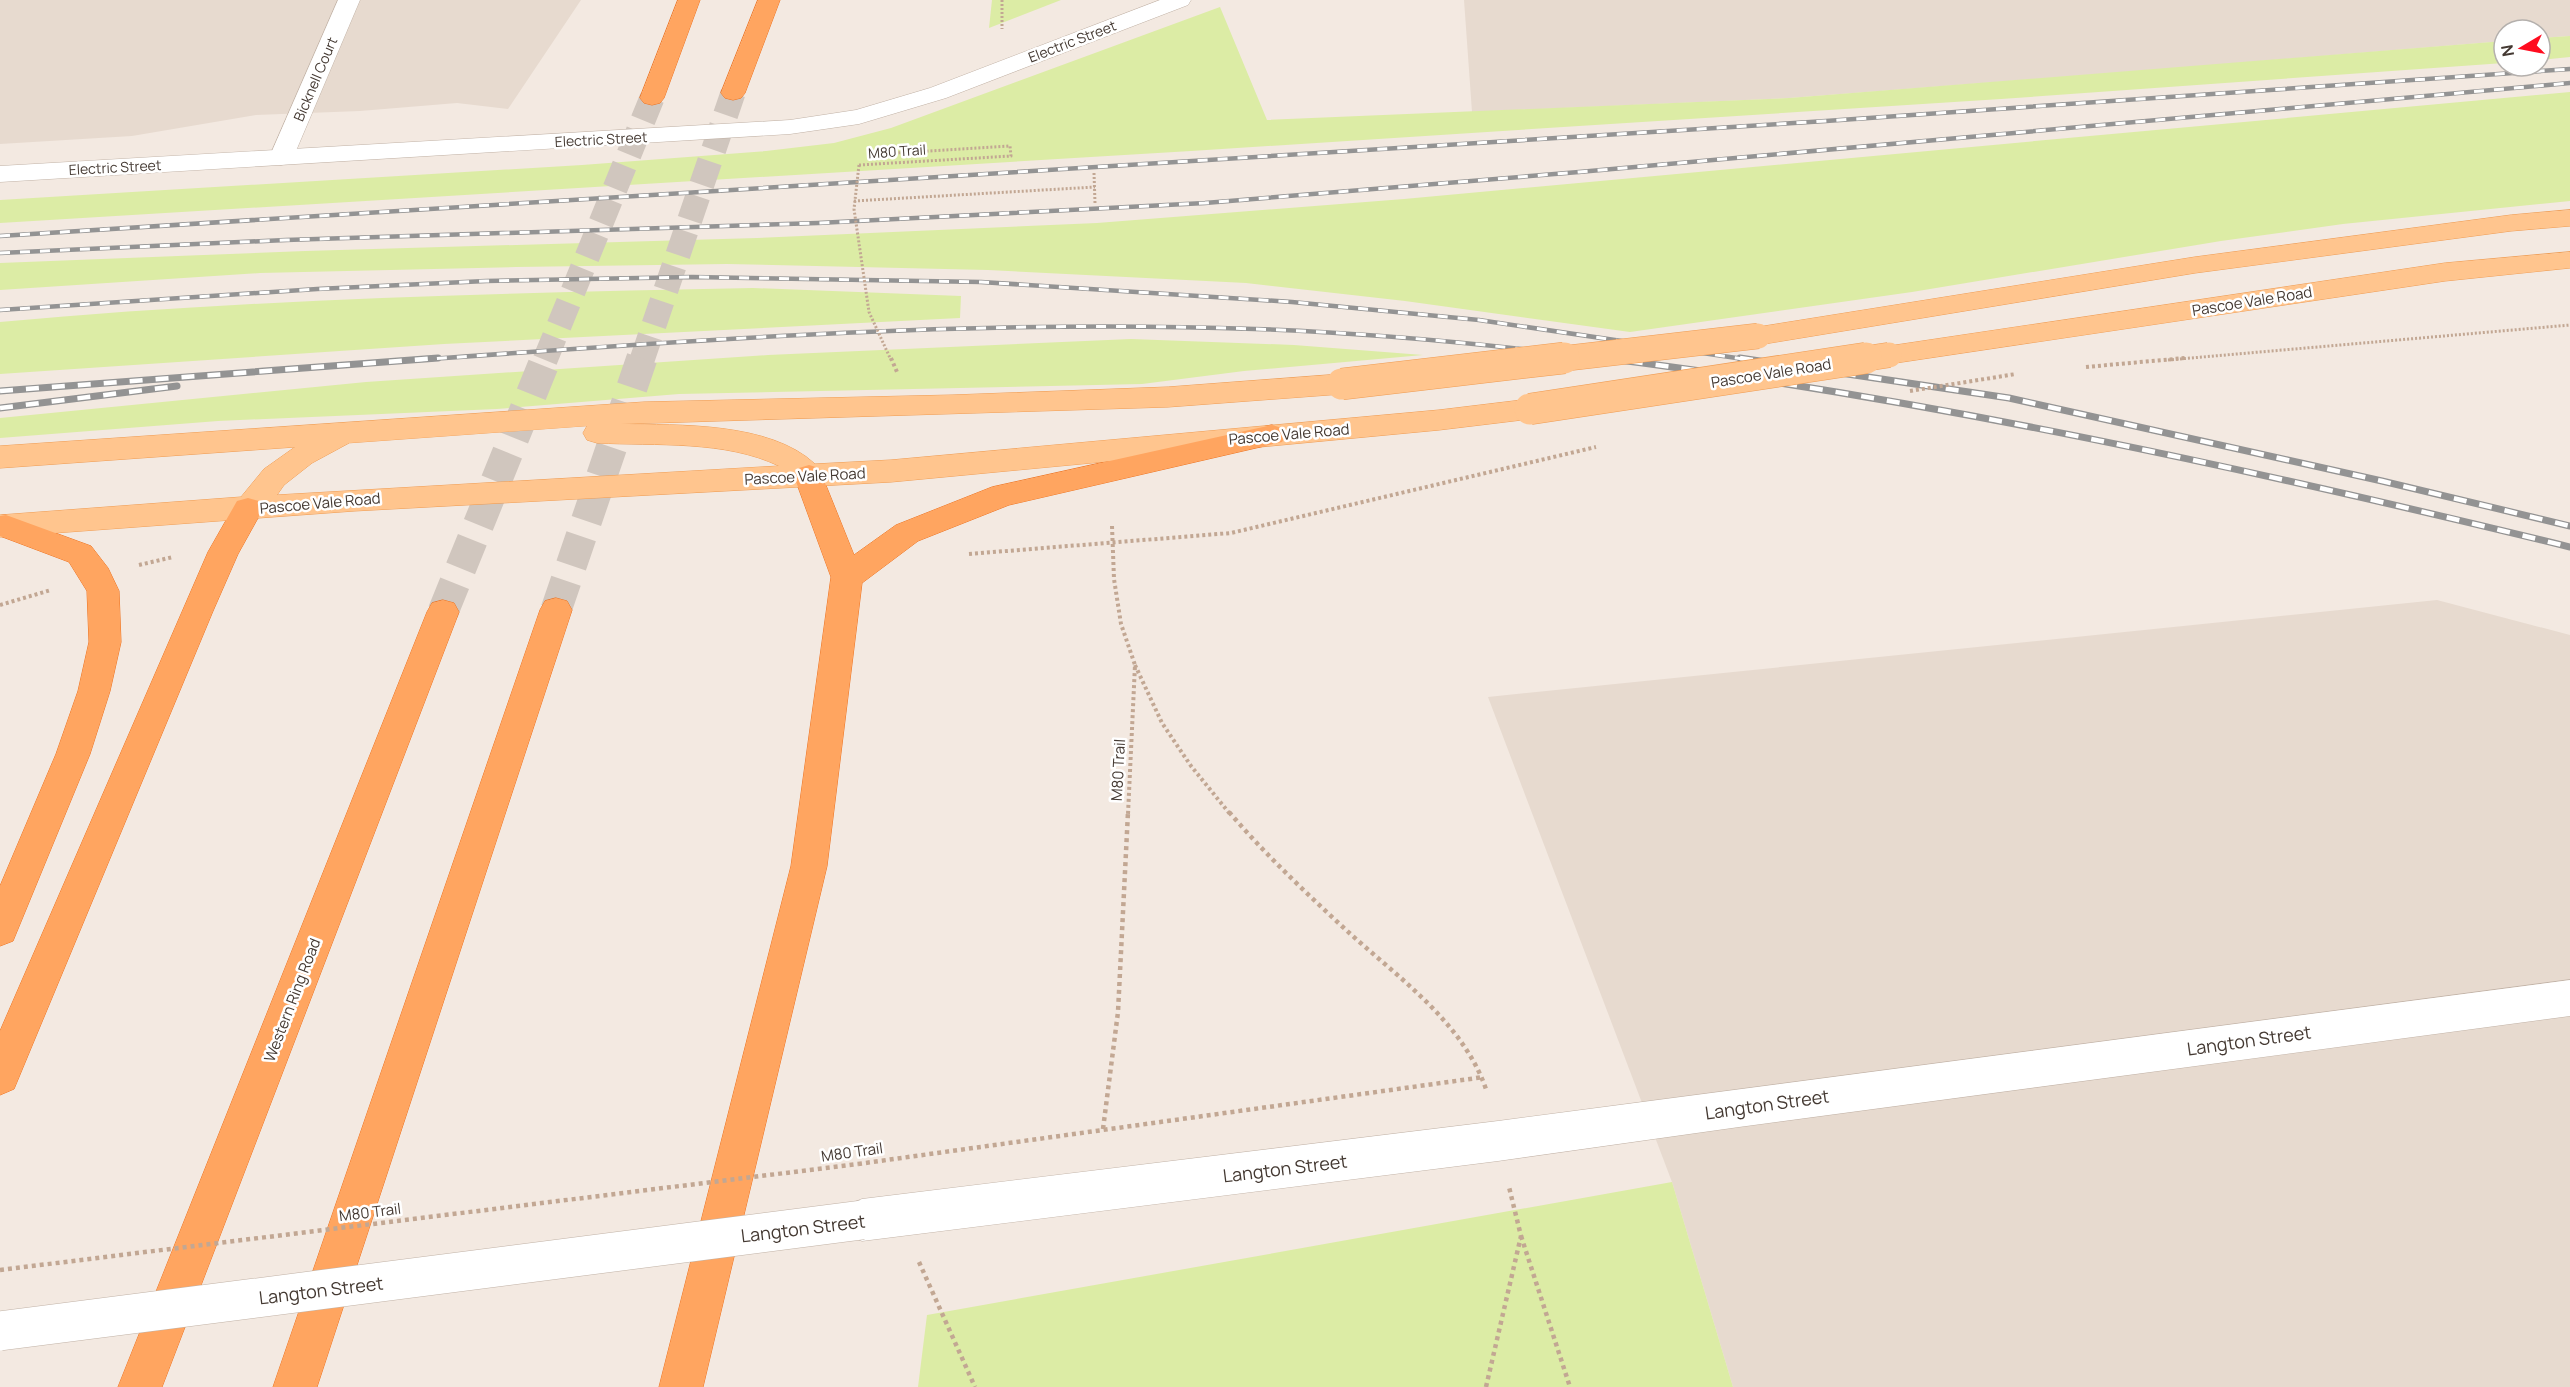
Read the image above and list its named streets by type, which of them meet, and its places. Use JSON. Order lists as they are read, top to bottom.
{
  "streets": {
    "highway": ["Western Ring Road"],
    "main road": ["Pascoe Vale Road"],
    "street": ["Electric Street", "Bicknell Court", "Langton Street"],
    "path": ["M80 Trail"]
  },
  "crossings": [
    ["Electric Street", "Bicknell Court"]
  ],
  "north": "left"
}
